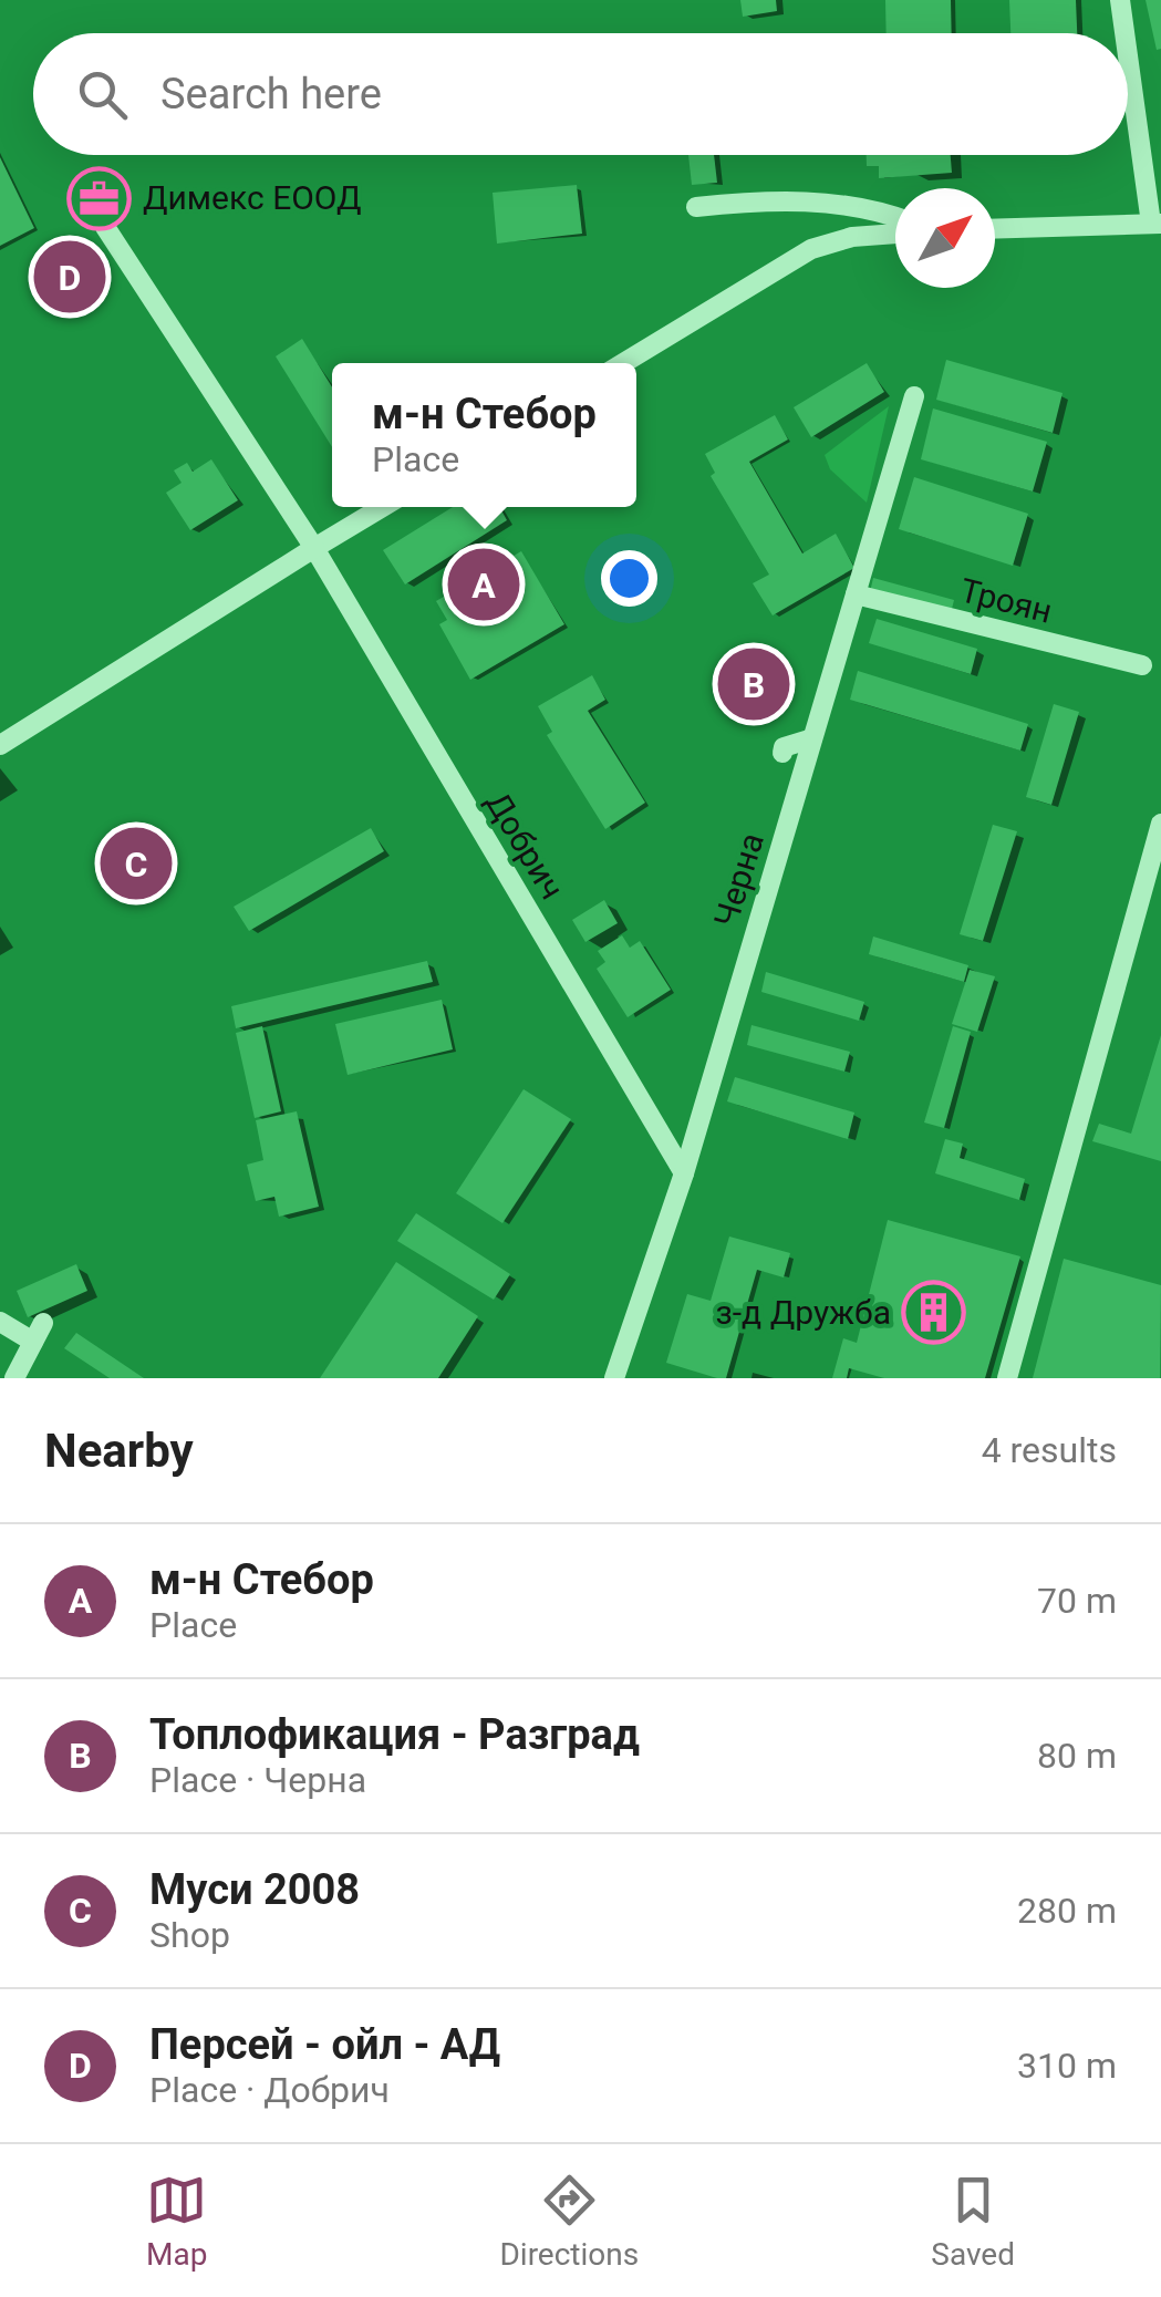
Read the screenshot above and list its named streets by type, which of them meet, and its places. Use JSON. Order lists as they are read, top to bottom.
{
  "streets": {
    "street": ["Троян", "Добрич", "Черна"]
  },
  "crossings": [
    ["Троян", "Черна"],
    ["Добрич", "Черна"]
  ],
  "places": {
    "office": ["Димекс ЕООД"],
    "building": ["з-д Дружба"]
  },
  "north": "top right",
  "page": {
    "search": "Search here",
    "pins": [
      "D",
      "A",
      "B",
      "C"
    ],
    "popup": ["м-н Стебор", "Place"],
    "heading": ["Nearby", "4 results"],
    "list": [
      {
        "mark": "A",
        "name": "м-н Стебор",
        "note": "Place",
        "value": "70 m"
      },
      {
        "mark": "B",
        "name": "Топлофикация - Разград",
        "note": "Place · Черна",
        "value": "80 m"
      },
      {
        "mark": "C",
        "name": "Муси 2008",
        "note": "Shop",
        "value": "280 m"
      },
      {
        "mark": "D",
        "name": "Персей - ойл - АД",
        "note": "Place · Добрич",
        "value": "310 m"
      }
    ],
    "nav": ["Map", "Directions", "Saved"]
  }
}
